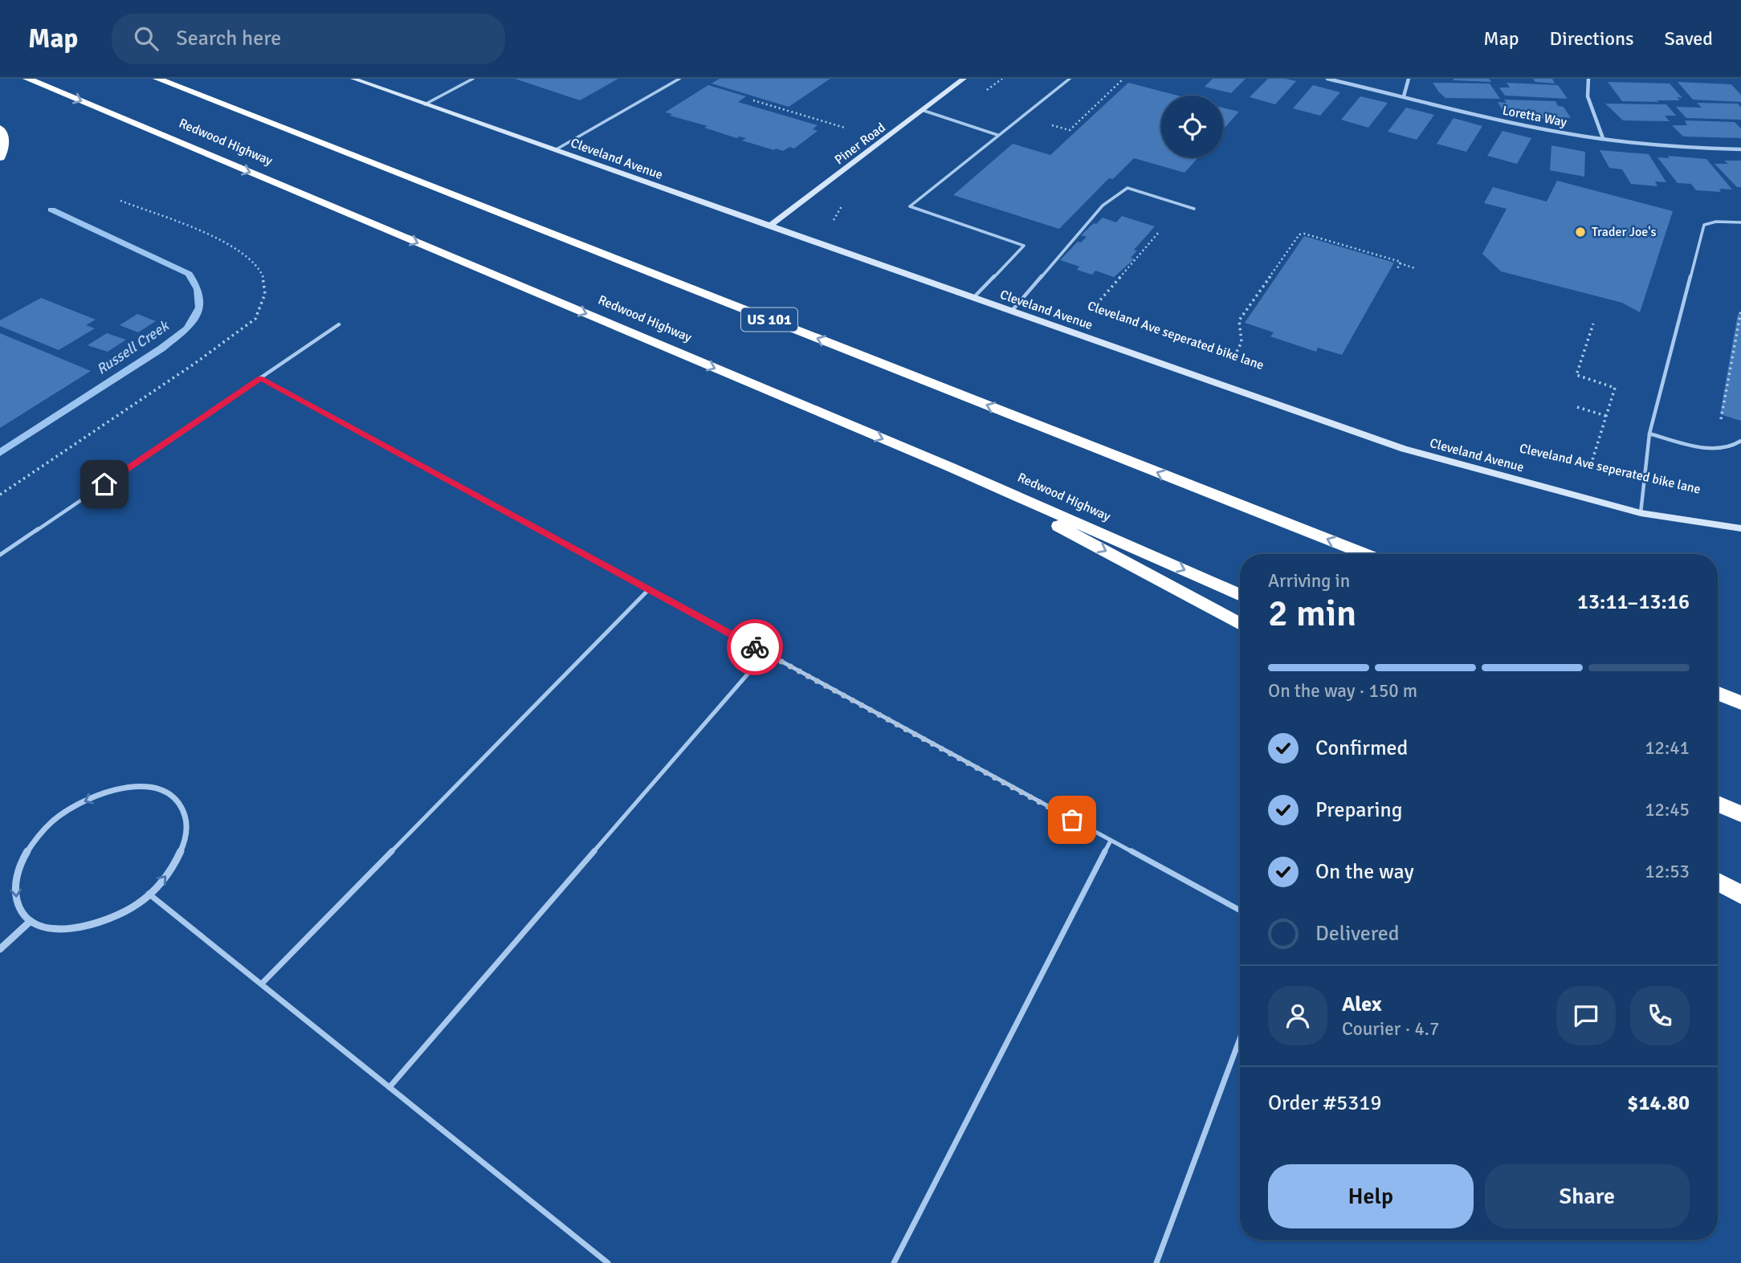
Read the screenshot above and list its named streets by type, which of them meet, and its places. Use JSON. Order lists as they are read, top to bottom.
{
  "streets": {
    "highway": ["Redwood Highway", "US 101"],
    "main road": ["Piner Road", "Cleveland Avenue"],
    "street": ["Loretta Way"]
  },
  "crossings": [
    ["Piner Road", "Cleveland Avenue"]
  ],
  "water": ["Russell Creek"],
  "places": ["Trader Joe's"],
  "page": {
    "header": "Map",
    "search": "Search here",
    "nav": ["Map", "Directions", "Saved"],
    "heading": ["2 min", "Arriving in", "13:11–13:16"],
    "panel": [
      "Alex",
      "Courier · 4.7",
      "Order #5319",
      "$14.80"
    ],
    "bar": "On the way · 150 m",
    "list": [
      ["Confirmed", "12:41"],
      ["Preparing", "12:45"],
      ["On the way", "12:53"],
      "Delivered"
    ],
    "buttons": ["Help", "Share"]
  }
}
